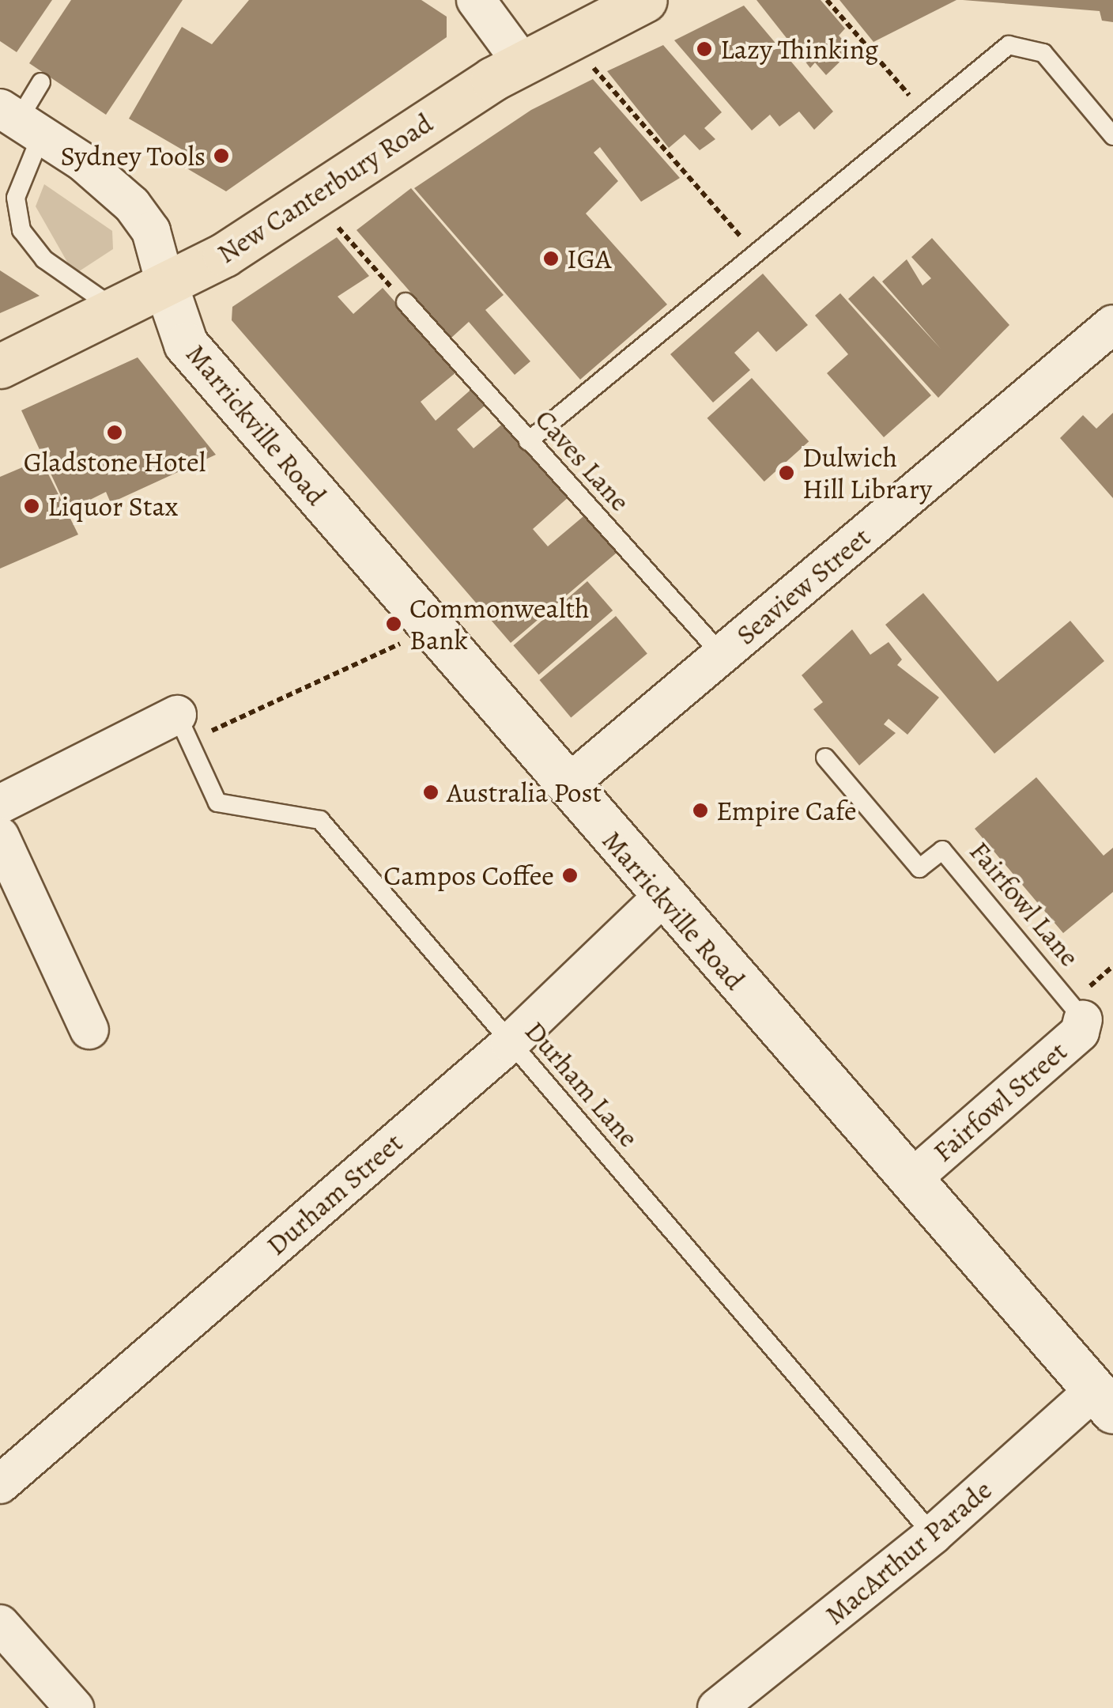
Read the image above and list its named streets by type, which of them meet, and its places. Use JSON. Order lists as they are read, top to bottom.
{
  "streets": {
    "highway": ["New Canterbury Road"],
    "main road": ["Marrickville Road"],
    "street": [
      "Seaview Street",
      "Fairfowl Street",
      "Durham Street",
      "MacArthur Parade"
    ],
    "lane": ["Caves Lane", "Fairfowl Lane", "Durham Lane"]
  },
  "crossings": [
    ["New Canterbury Road", "Marrickville Road"],
    ["Marrickville Road", "Seaview Street"],
    ["Marrickville Road", "Fairfowl Street"],
    ["Marrickville Road", "Durham Street"],
    ["Marrickville Road", "MacArthur Parade"],
    ["Caves Lane", "Seaview Street"],
    ["Fairfowl Lane", "Fairfowl Street"],
    ["Durham Lane", "Durham Street"],
    ["Durham Lane", "MacArthur Parade"]
  ],
  "places": [
    "Lazy Thinking",
    "Sydney Tools",
    "IGA",
    "Gladstone Hotel",
    "Dulwich Hill Library",
    "Liquor Stax",
    "Commonwealth Bank",
    "Australia Post",
    "Empire Cafe",
    "Campos Coffee"
  ]
}
